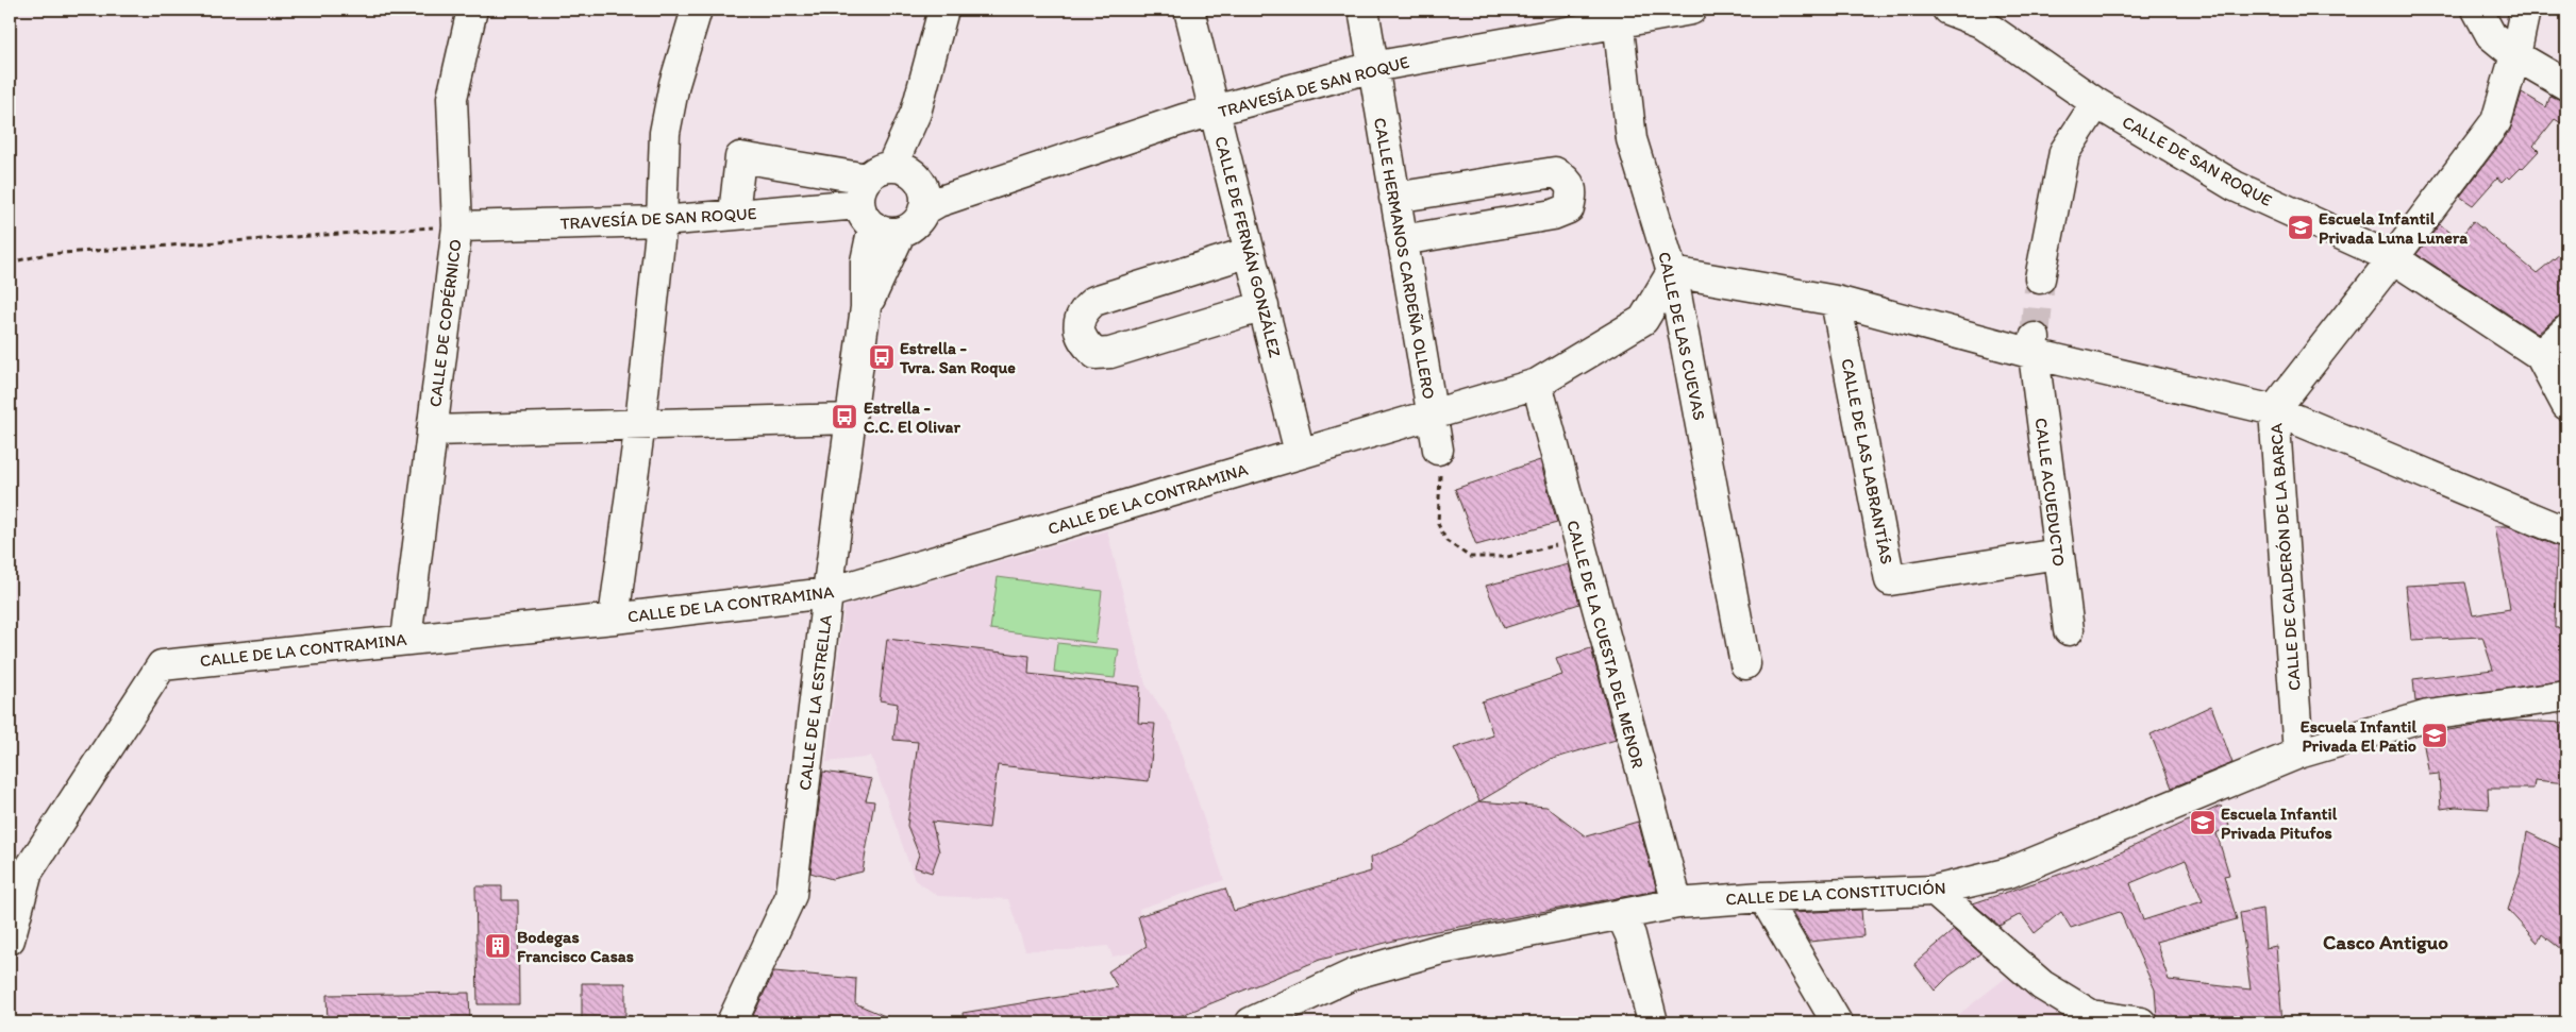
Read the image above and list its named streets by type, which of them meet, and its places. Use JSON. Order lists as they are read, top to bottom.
{
  "streets": {
    "street": [
      "TRAVESÍA DE SAN ROQUE",
      "CALLE DE SAN ROQUE",
      "CALLE DE FERNÁN GONZÁLEZ",
      "CALLE HERMANOS CARDEÑA OLLERO",
      "CALLE DE COPÉRNICO",
      "CALLE DE LAS CUEVAS",
      "CALLE DE LAS LABRANTÍAS",
      "CALLE ACUEDUCTO",
      "CALLE DE LA CONTRAMINA",
      "CALLE DE CALDERÓN DE LA BARCA",
      "CALLE DE LA CUESTA DEL MENOR",
      "CALLE DE LA ESTRELLA",
      "CALLE DE LA CONSTITUCIÓN"
    ]
  },
  "crossings": [
    ["TRAVESÍA DE SAN ROQUE", "CALLE DE FERNÁN GONZÁLEZ"],
    ["TRAVESÍA DE SAN ROQUE", "CALLE HERMANOS CARDEÑA OLLERO"],
    ["TRAVESÍA DE SAN ROQUE", "CALLE DE COPÉRNICO"],
    ["TRAVESÍA DE SAN ROQUE", "CALLE DE LAS CUEVAS"],
    ["TRAVESÍA DE SAN ROQUE", "CALLE DE LA ESTRELLA"],
    ["CALLE DE SAN ROQUE", "CALLE DE CALDERÓN DE LA BARCA"],
    ["CALLE DE FERNÁN GONZÁLEZ", "CALLE DE LA CONTRAMINA"],
    ["CALLE HERMANOS CARDEÑA OLLERO", "CALLE DE LA CONTRAMINA"],
    ["CALLE DE COPÉRNICO", "CALLE DE LA CONTRAMINA"],
    ["CALLE DE LAS CUEVAS", "CALLE DE LA CONTRAMINA"],
    ["CALLE DE LAS LABRANTÍAS", "CALLE ACUEDUCTO"],
    ["CALLE DE LA CONTRAMINA", "CALLE DE LA CUESTA DEL MENOR"],
    ["CALLE DE LA CONTRAMINA", "CALLE DE LA ESTRELLA"],
    ["CALLE DE CALDERÓN DE LA BARCA", "CALLE DE LA CONSTITUCIÓN"],
    ["CALLE DE LA CUESTA DEL MENOR", "CALLE DE LA CONSTITUCIÓN"]
  ],
  "districts": ["Casco Antiguo"],
  "places": {
    "school or university": ["Escuela Infantil Privada Luna Lunera", "Escuela Infantil Privada El Patio", "Escuela Infantil Privada Pitufos"],
    "bus stop": ["Estrella - Tvra. San Roque", "Estrella - C.C. El Olivar"],
    "building": ["Bodegas Francisco Casas"]
  }
}
